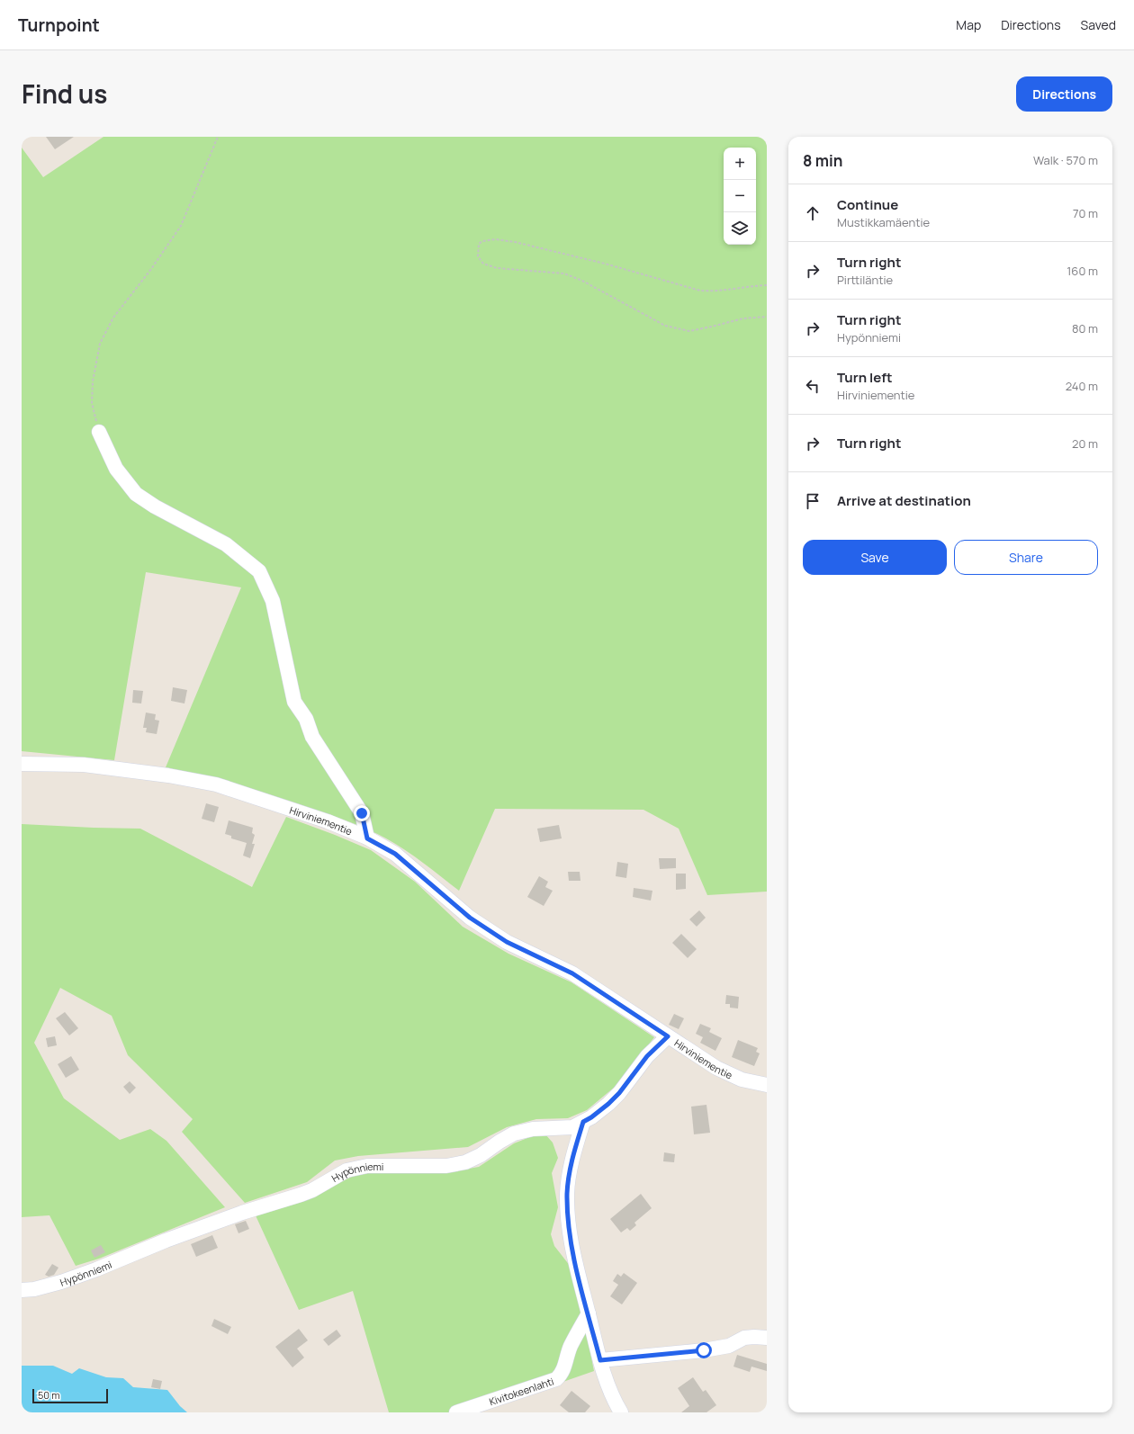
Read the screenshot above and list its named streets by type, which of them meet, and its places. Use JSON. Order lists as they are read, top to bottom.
{
  "streets": {
    "street": ["Hirviniementie", "Hypönniemi", "Kivitokeenlahti"]
  },
  "crossings": [
    ["Hirviniementie", "Hypönniemi"]
  ],
  "scale_bar": "50 m",
  "page": {
    "header": "Turnpoint",
    "nav": ["Map", "Directions", "Saved"],
    "title": "Find us",
    "buttons": [
      "Directions",
      ["Save", "Share"]
    ],
    "heading": ["8 min", "Walk · 570 m"],
    "map_buttons": ["+", "−"],
    "list": [
      ["Continue", "Mustikkamäentie", "70 m"],
      ["Turn right", "Pirttiläntie", "160 m"],
      ["Turn right", "Hypönniemi", "80 m"],
      ["Turn left", "Hirviniementie", "240 m"],
      ["Turn right", "20 m"],
      "Arrive at destination"
    ],
    "scale": "50 m"
  }
}
